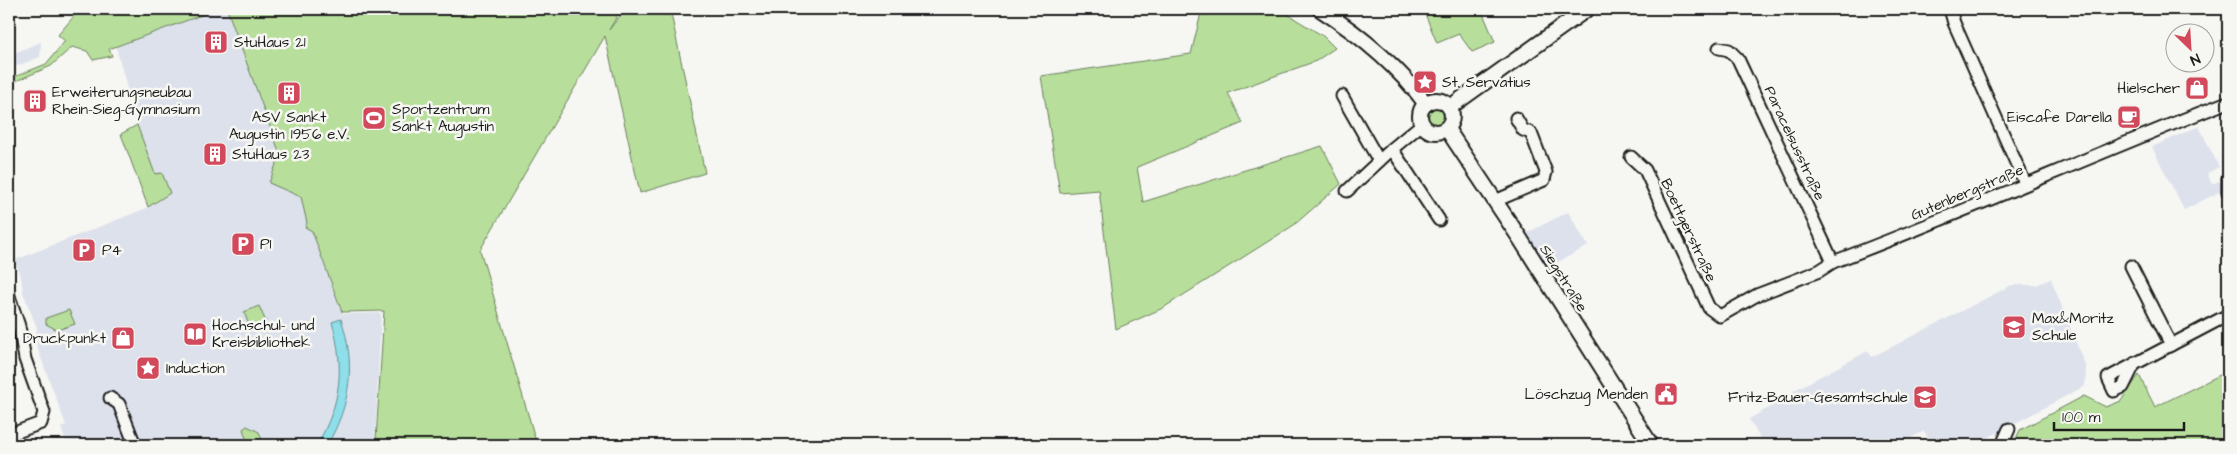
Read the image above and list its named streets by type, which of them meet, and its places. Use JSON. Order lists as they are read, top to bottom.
{
  "streets": {
    "main road": ["Siegstraße"],
    "street": ["Paracelsusstraße", "Gutenbergstraße", "Boettgerstraße"]
  },
  "crossings": [
    ["Paracelsusstraße", "Gutenbergstraße"],
    ["Gutenbergstraße", "Boettgerstraße"]
  ],
  "places": {
    "building": [
      "StuHaus 21",
      "ASV Sankt Augustin 1956 e.V.",
      "Erweiterungsneubau Rhein-Sieg-Gymnasium",
      "StuHaus 23"
    ],
    "place": ["St. Servatius", "Induction"],
    "shop": ["Hielscher", "Druckpunkt"],
    "cafe": ["Eiscafe Darella"],
    "sports": ["Sportzentrum Sankt Augustin"],
    "parking": ["P1", "P4"],
    "school or university": ["Max&Moritz Schule", "Fritz-Bauer-Gesamtschule"],
    "library": ["Hochschul- und Kreisbibliothek"],
    "public building": ["Löschzug Menden"]
  },
  "scale_bar": "100 m",
  "north": "bottom right"
}
